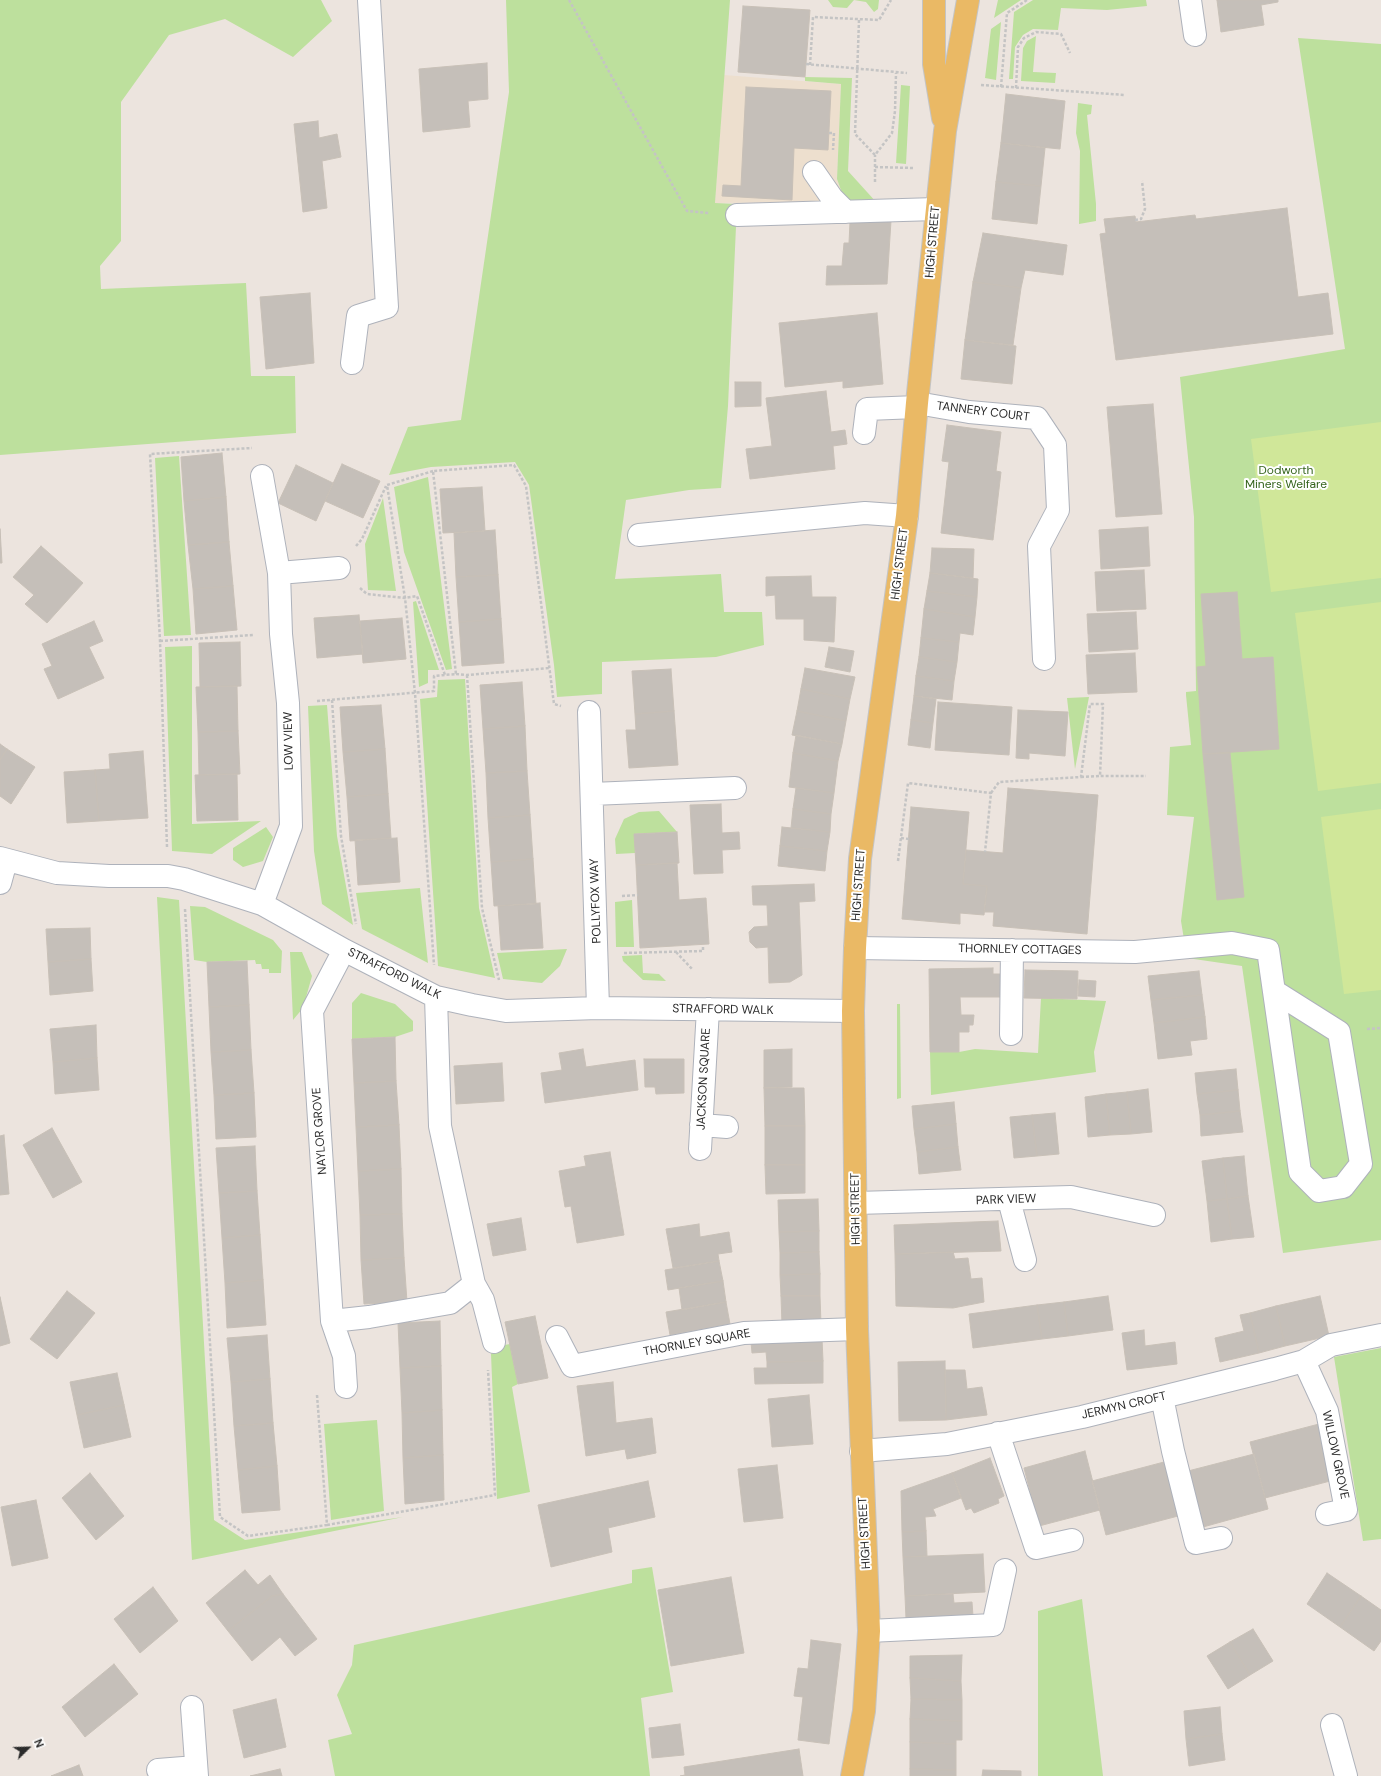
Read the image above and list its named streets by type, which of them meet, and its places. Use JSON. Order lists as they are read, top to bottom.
{
  "streets": {
    "main road": ["HIGH STREET"],
    "street": [
      "TANNERY COURT",
      "LOW VIEW",
      "POLLYFOX WAY",
      "THORNLEY COTTAGES",
      "STRAFFORD WALK",
      "JACKSON SQUARE",
      "NAYLOR GROVE",
      "PARK VIEW",
      "THORNLEY SQUARE",
      "JERMYN CROFT",
      "WILLOW GROVE"
    ]
  },
  "crossings": [
    ["HIGH STREET", "TANNERY COURT"],
    ["HIGH STREET", "THORNLEY COTTAGES"],
    ["HIGH STREET", "STRAFFORD WALK"],
    ["HIGH STREET", "PARK VIEW"],
    ["HIGH STREET", "THORNLEY SQUARE"],
    ["HIGH STREET", "JERMYN CROFT"],
    ["LOW VIEW", "STRAFFORD WALK"],
    ["POLLYFOX WAY", "STRAFFORD WALK"],
    ["STRAFFORD WALK", "JACKSON SQUARE"],
    ["STRAFFORD WALK", "NAYLOR GROVE"],
    ["JERMYN CROFT", "WILLOW GROVE"]
  ],
  "parks": ["Dodworth Miners Welfare"],
  "north": "top right"
}
